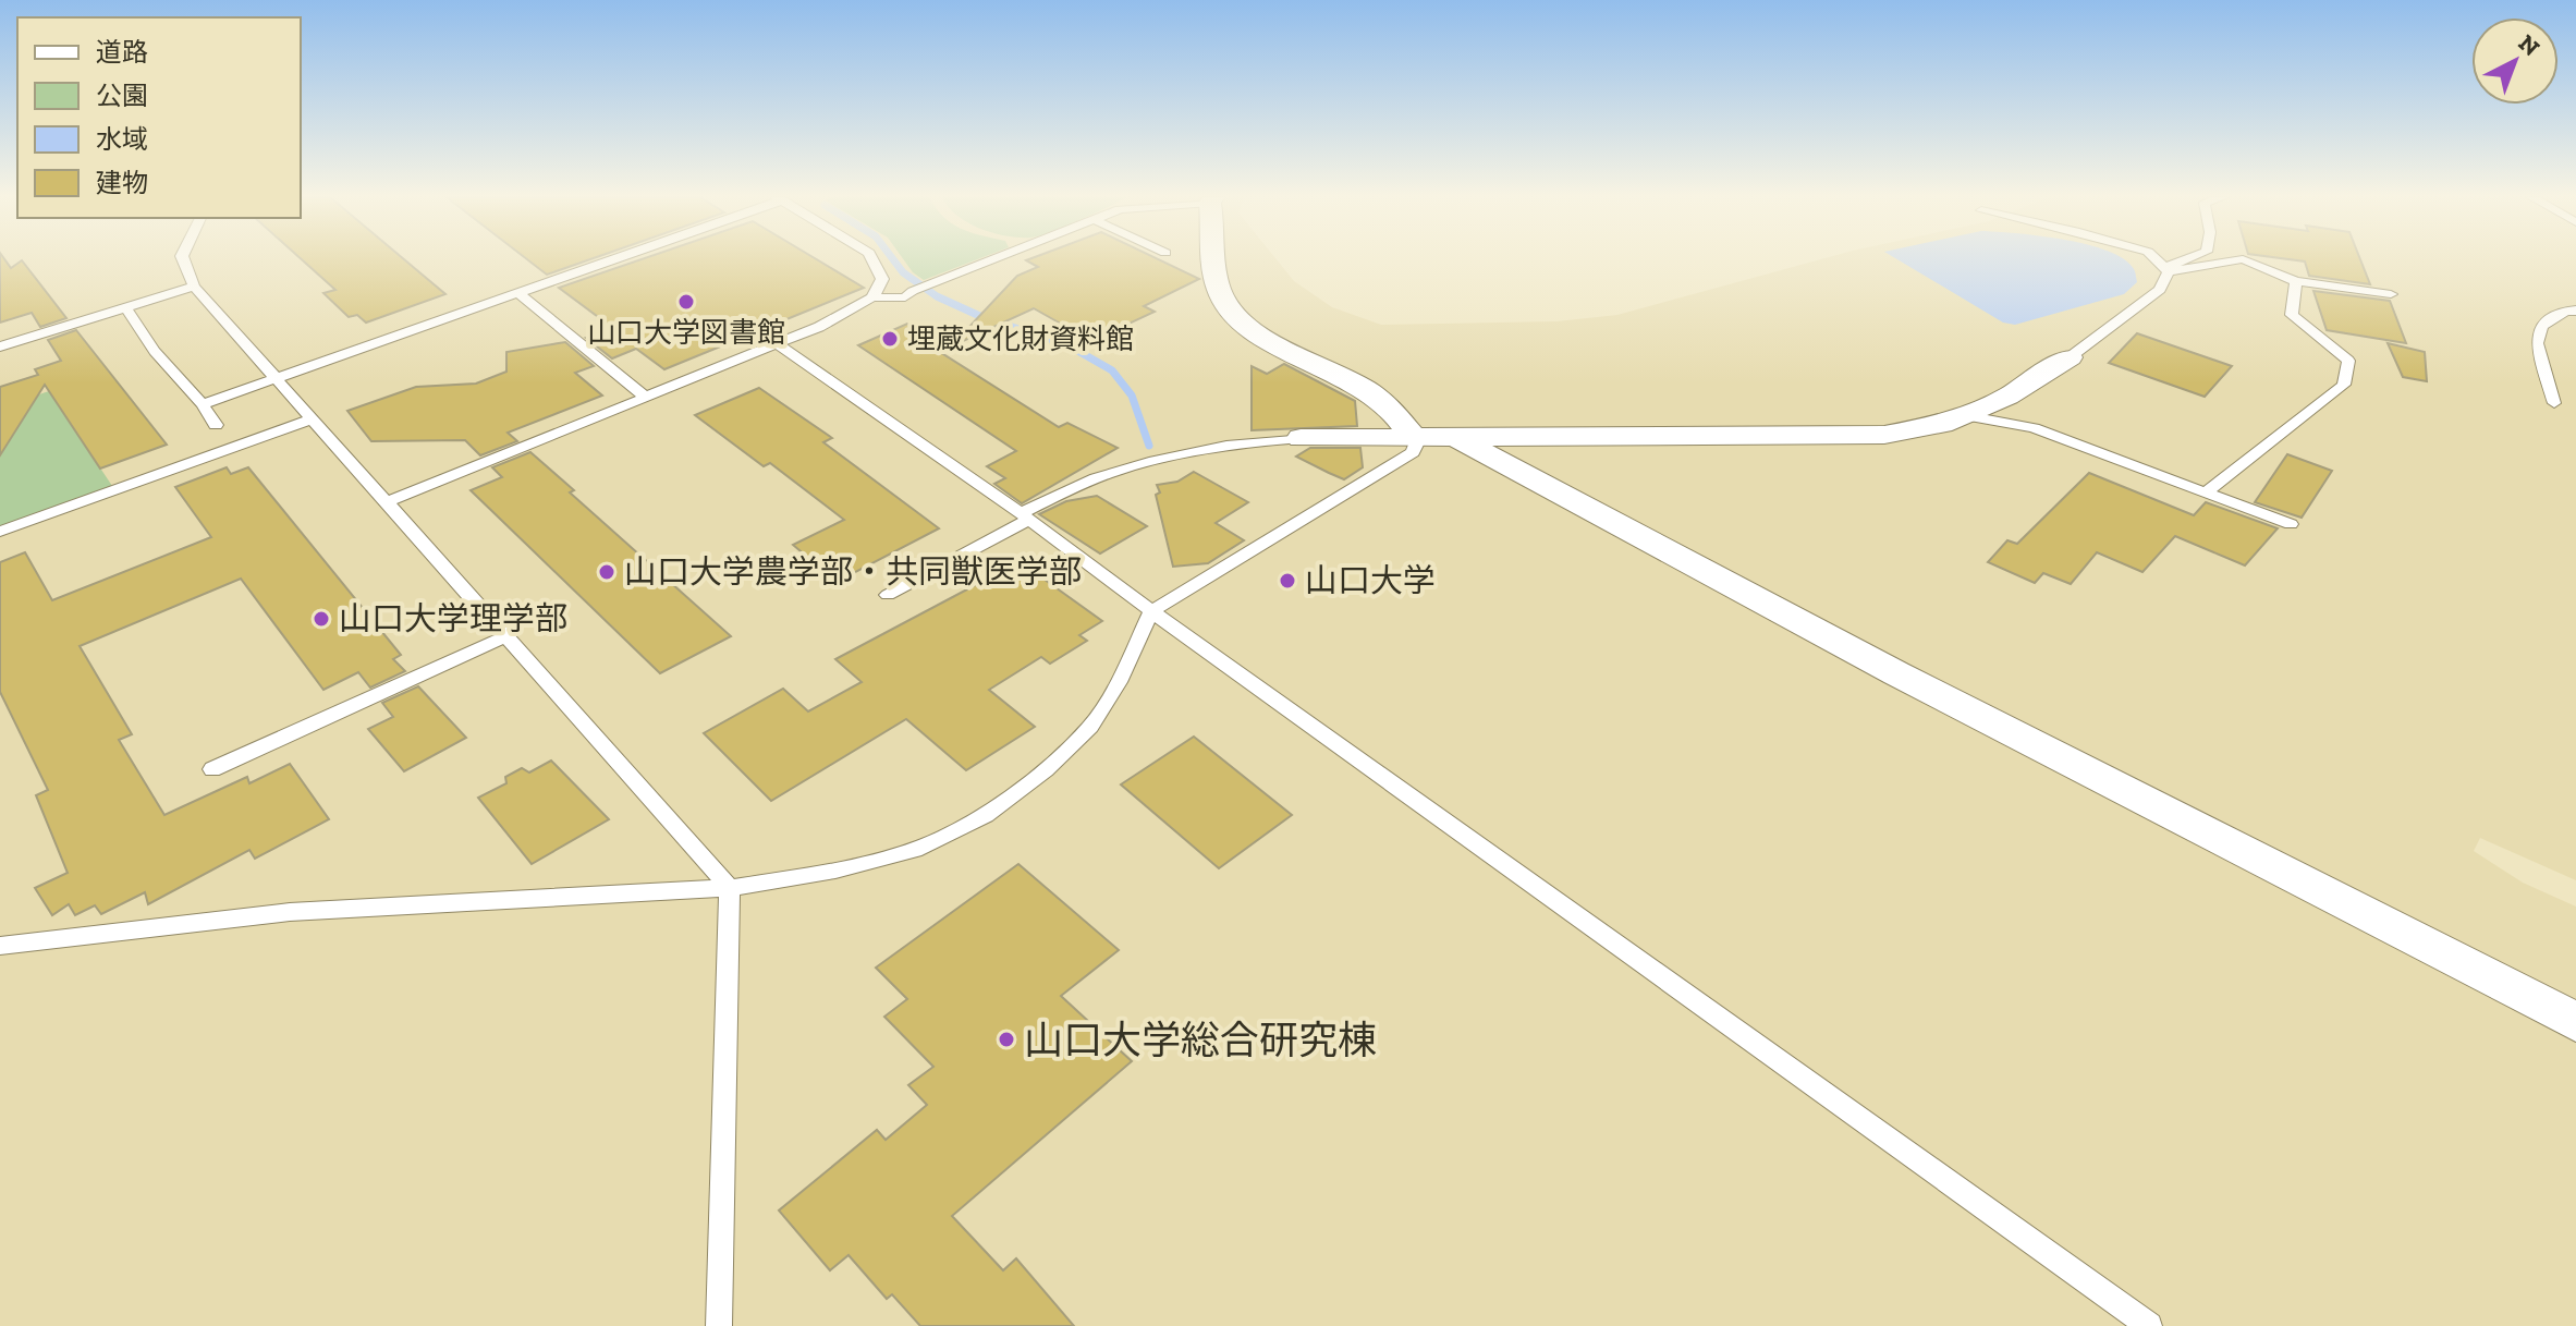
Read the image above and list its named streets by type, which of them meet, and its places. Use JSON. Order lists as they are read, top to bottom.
{
  "places": [
    "山口大学図書館",
    "埋蔵文化財資料館",
    "山口大学農学部・共同獣医学部",
    "山口大学",
    "山口大学理学部",
    "山口大学総合研究棟"
  ],
  "legend": [
    "道路",
    "公園",
    "水域",
    "建物"
  ],
  "north": "top right"
}
